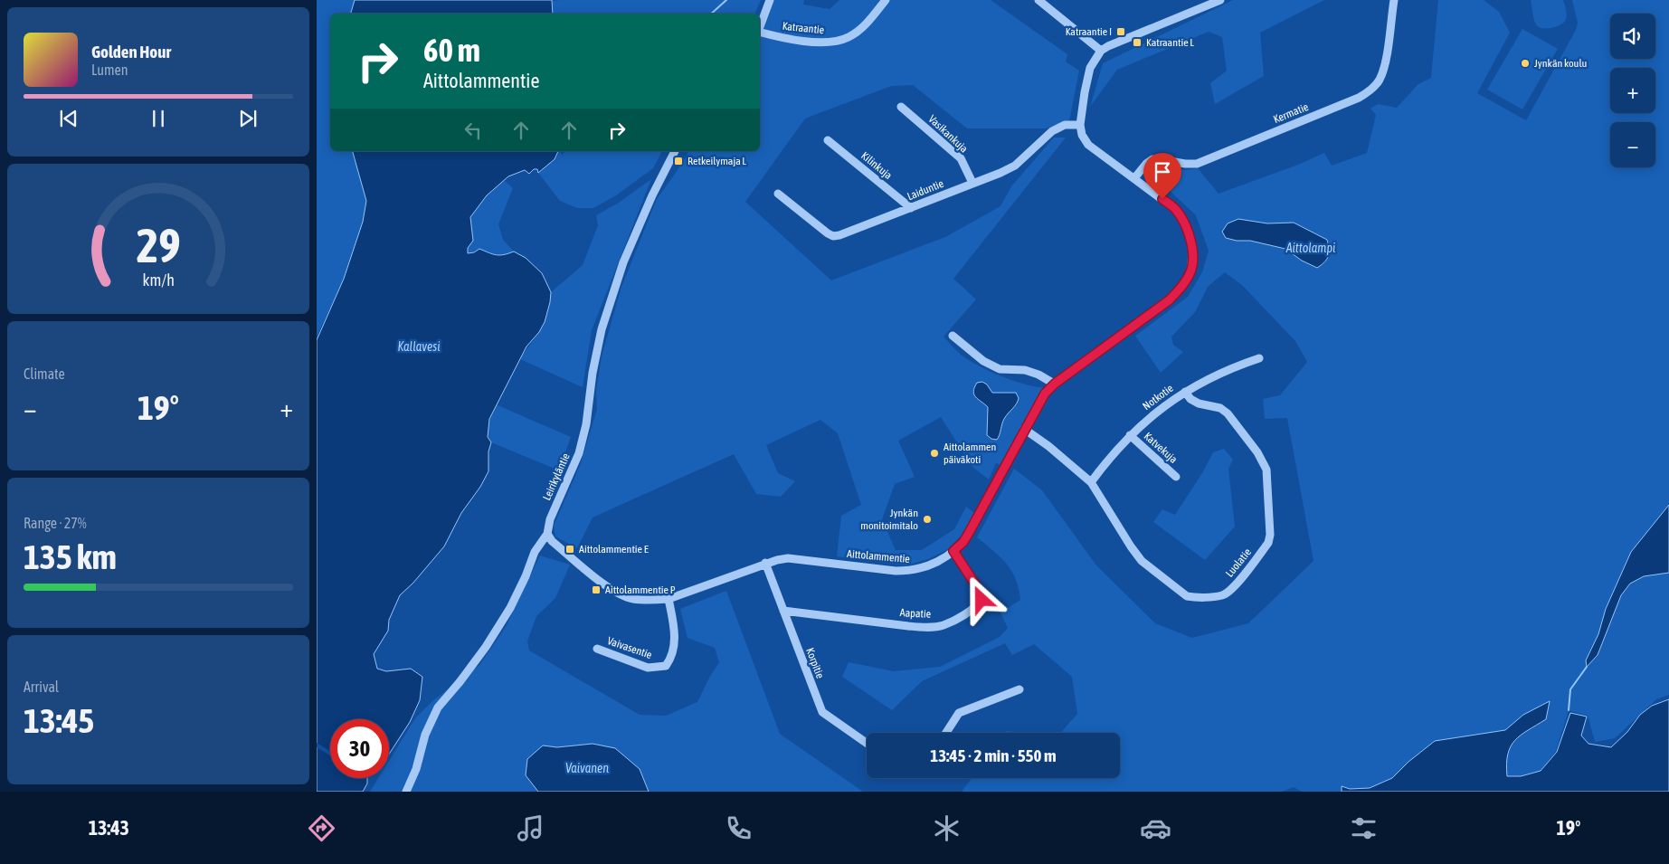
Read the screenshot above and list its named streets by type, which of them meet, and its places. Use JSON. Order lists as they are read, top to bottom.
{
  "streets": {
    "street": [
      "Katraantie",
      "Kermatie",
      "Vasikankuja",
      "Kilinkuja",
      "Laiduntie",
      "Notkotie",
      "Katvekuja",
      "Leirikyläntie",
      "Aittolammentie",
      "Luolatie",
      "Aapatie",
      "Vaivasentie",
      "Korpitie"
    ]
  },
  "crossings": [
    ["Kermatie", "Aittolammentie"],
    ["Vasikankuja", "Laiduntie"],
    ["Kilinkuja", "Laiduntie"],
    ["Laiduntie", "Aittolammentie"],
    ["Notkotie", "Katvekuja"],
    ["Notkotie", "Luolatie"],
    ["Leirikyläntie", "Aittolammentie"],
    ["Aittolammentie", "Luolatie"],
    ["Aittolammentie", "Aapatie"],
    ["Aittolammentie", "Vaivasentie"],
    ["Aittolammentie", "Korpitie"],
    ["Aapatie", "Korpitie"]
  ],
  "water": ["Aittolampi", "Kallavesi", "Vaivanen"],
  "places": {
    "transit": [
      "Katraantie I",
      "Katraantie L",
      "Retkeilymaja L",
      "Aittolammentie E",
      "Aittolammentie P"
    ],
    "other": ["Jynkän koulu", "Aittolammen päiväkoti", "Jynkän monitoimitalo"]
  },
  "page": {
    "map_buttons": ["+", "−"],
    "turn": ["60 m", "Aittolammentie"],
    "song": ["Golden Hour", "Lumen"],
    "tile": [
      "Climate",
      ["Range · 27%", "135 km"],
      ["Arrival", "13:45"]
    ],
    "heat": ["−", "19°", "+"],
    "limit": "30",
    "trip": "13:45 · 2 min · 550 m",
    "tabs": ["13:43", "19°"],
    "gauge": ["29", "km/h"]
  }
}
